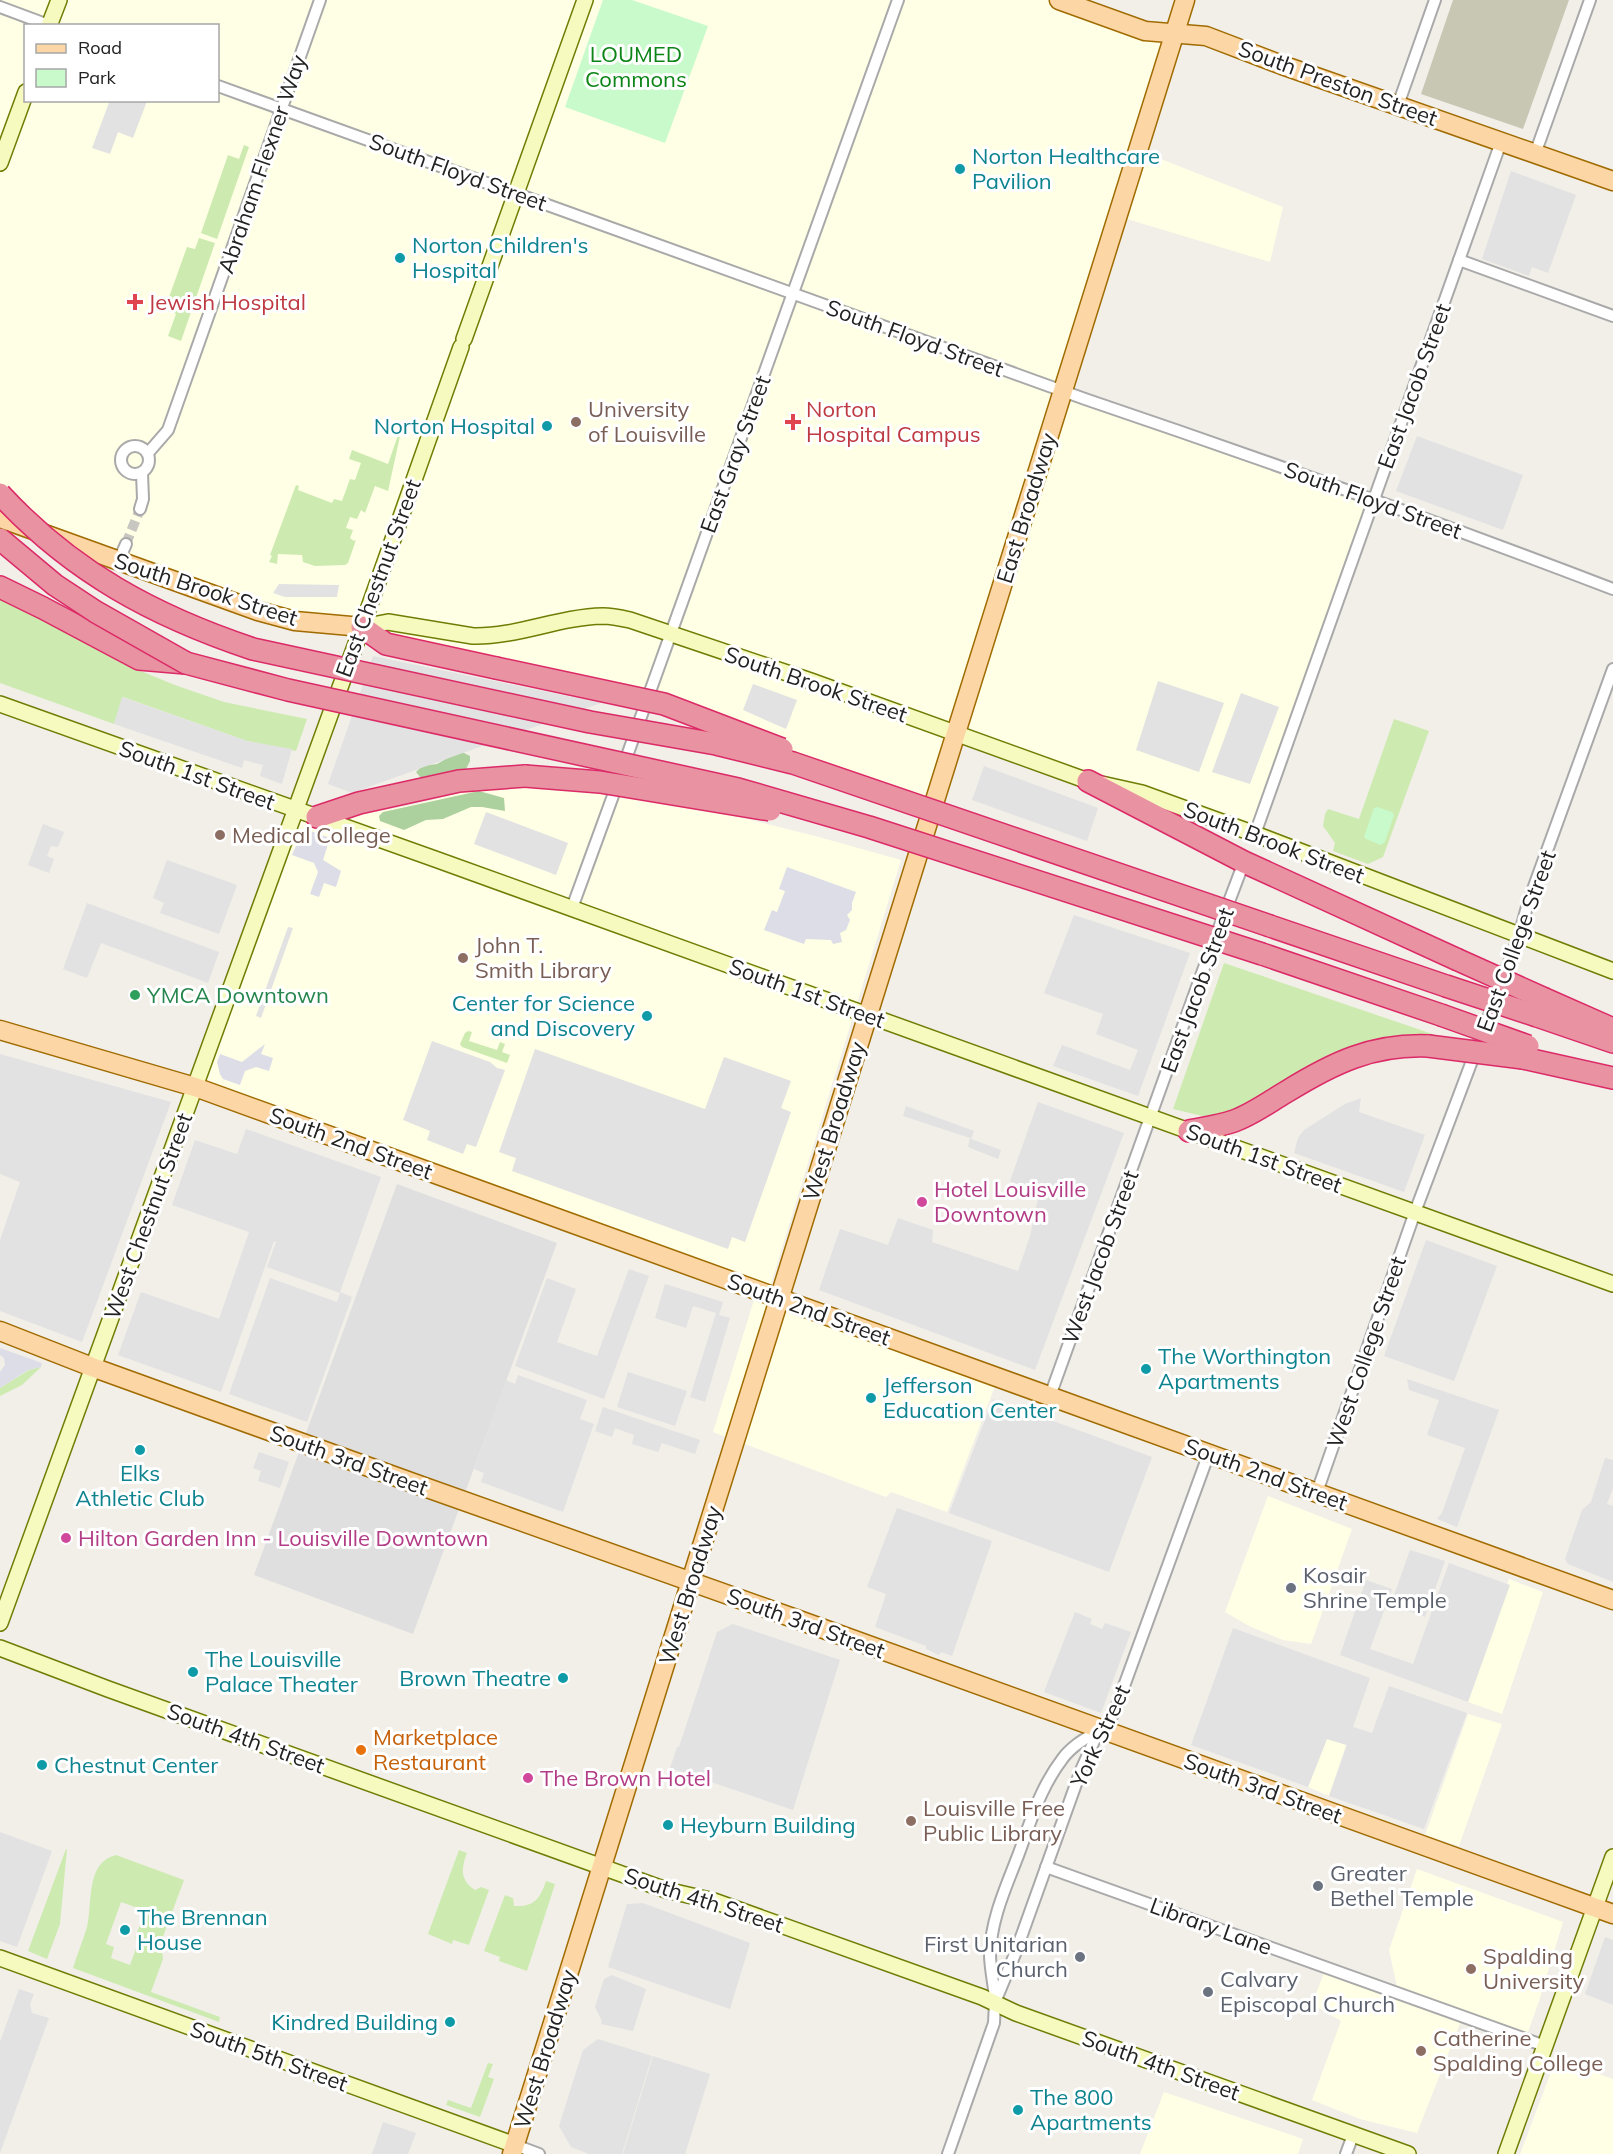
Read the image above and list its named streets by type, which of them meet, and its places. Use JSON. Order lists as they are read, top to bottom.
{
  "streets": {
    "main road": [
      "South Preston Street",
      "East Broadway",
      "South Brook Street",
      "West Broadway",
      "South 2nd Street",
      "South 3rd Street"
    ],
    "street": [
      "Abraham Flexner Way",
      "South Floyd Street",
      "East Jacob Street",
      "East Gray Street",
      "East Chestnut Street",
      "South 1st Street",
      "East College Street",
      "West Chestnut Street",
      "West Jacob Street",
      "West College Street",
      "York Street",
      "South 4th Street",
      "Library Lane",
      "South 5th Street"
    ]
  },
  "crossings": [
    ["South Preston Street", "East Jacob Street"],
    ["South Preston Street", "East Broadway"],
    ["Abraham Flexner Way", "South Floyd Street"],
    ["South Floyd Street", "East Jacob Street"],
    ["South Floyd Street", "East Gray Street"],
    ["South Floyd Street", "East Broadway"],
    ["South Floyd Street", "East Chestnut Street"],
    ["East Jacob Street", "South Brook Street"],
    ["East Jacob Street", "South 1st Street"],
    ["East Jacob Street", "West Jacob Street"],
    ["East Gray Street", "South Brook Street"],
    ["East Gray Street", "South 1st Street"],
    ["East Broadway", "South Brook Street"],
    ["East Broadway", "South 1st Street"],
    ["East Broadway", "West Broadway"],
    ["East Chestnut Street", "South Brook Street"],
    ["East Chestnut Street", "South 1st Street"],
    ["East Chestnut Street", "West Chestnut Street"],
    ["South Brook Street", "East College Street"],
    ["South 1st Street", "East College Street"],
    ["South 1st Street", "West Broadway"],
    ["South 1st Street", "West Chestnut Street"],
    ["South 1st Street", "West Jacob Street"],
    ["South 1st Street", "West College Street"],
    ["East College Street", "West College Street"],
    ["West Broadway", "South 2nd Street"],
    ["West Broadway", "South 3rd Street"],
    ["West Broadway", "South 4th Street"],
    ["West Broadway", "South 5th Street"],
    ["South 2nd Street", "West Chestnut Street"],
    ["South 2nd Street", "West Jacob Street"],
    ["South 2nd Street", "West College Street"],
    ["South 2nd Street", "York Street"],
    ["West Chestnut Street", "South 3rd Street"],
    ["South 3rd Street", "York Street"],
    ["York Street", "South 4th Street"],
    ["York Street", "Library Lane"]
  ],
  "parks": ["LOUMED Commons"],
  "places": {
    "other": [
      "Norton Healthcare Pavilion",
      "Norton Children's Hospital",
      "University of Louisville",
      "Norton Hospital",
      "Medical College",
      "John T. Smith Library",
      "YMCA Downtown",
      "Center for Science and Discovery",
      "Hotel Louisville Downtown",
      "The Worthington Apartments",
      "Jefferson Education Center",
      "Elks Athletic Club",
      "Hilton Garden Inn - Louisville Downtown",
      "Kosair Shrine Temple",
      "The Louisville Palace Theater",
      "Brown Theatre",
      "Marketplace Restaurant",
      "Chestnut Center",
      "The Brown Hotel",
      "Louisville Free Public Library",
      "Heyburn Building",
      "Greater Bethel Temple",
      "The Brennan House",
      "First Unitarian Church",
      "Spalding University",
      "Calvary Episcopal Church",
      "Kindred Building",
      "Catherine Spalding College",
      "The 800 Apartments"
    ],
    "health": ["Jewish Hospital", "Norton Hospital Campus"]
  },
  "legend": ["Road", "Park"]
}
